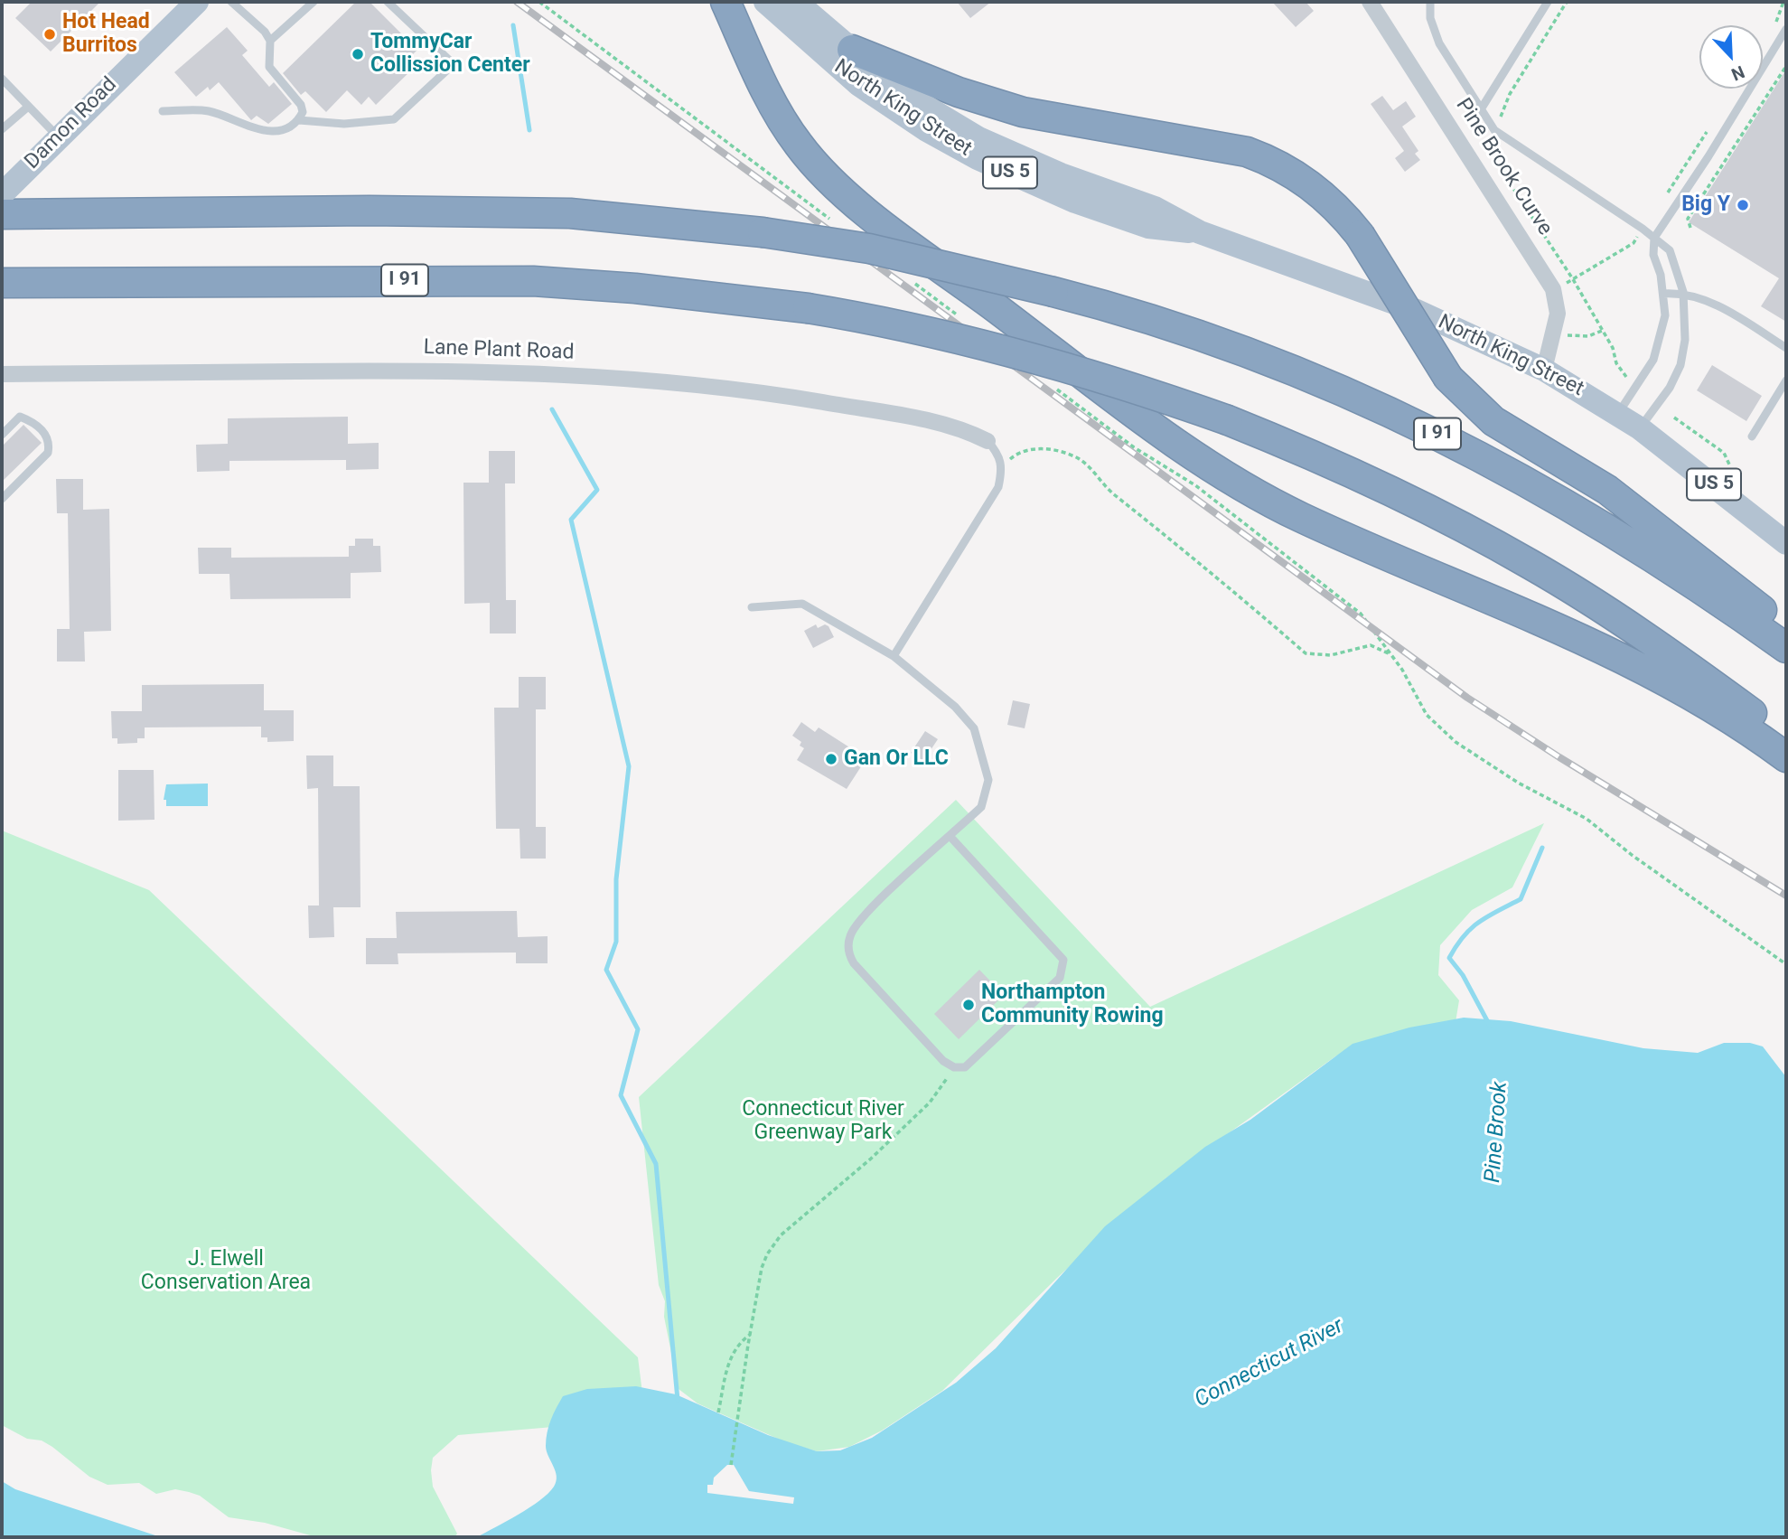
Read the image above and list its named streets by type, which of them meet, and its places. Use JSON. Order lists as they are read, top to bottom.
{
  "streets": {
    "highway": ["I 91"],
    "main road": ["North King Street", "Damon Road", "US 5"],
    "street": ["Pine Brook Curve", "Lane Plant Road"]
  },
  "crossings": [
    ["North King Street", "Pine Brook Curve"]
  ],
  "water": ["Pine Brook", "Connecticut River"],
  "parks": ["Connecticut River Greenway Park", "J. Elwell Conservation Area"],
  "places": [
    "Hot Head Burritos",
    "TommyCar Collission Center",
    "Big Y",
    "Gan Or LLC",
    "Northampton Community Rowing"
  ],
  "north": "bottom right"
}
